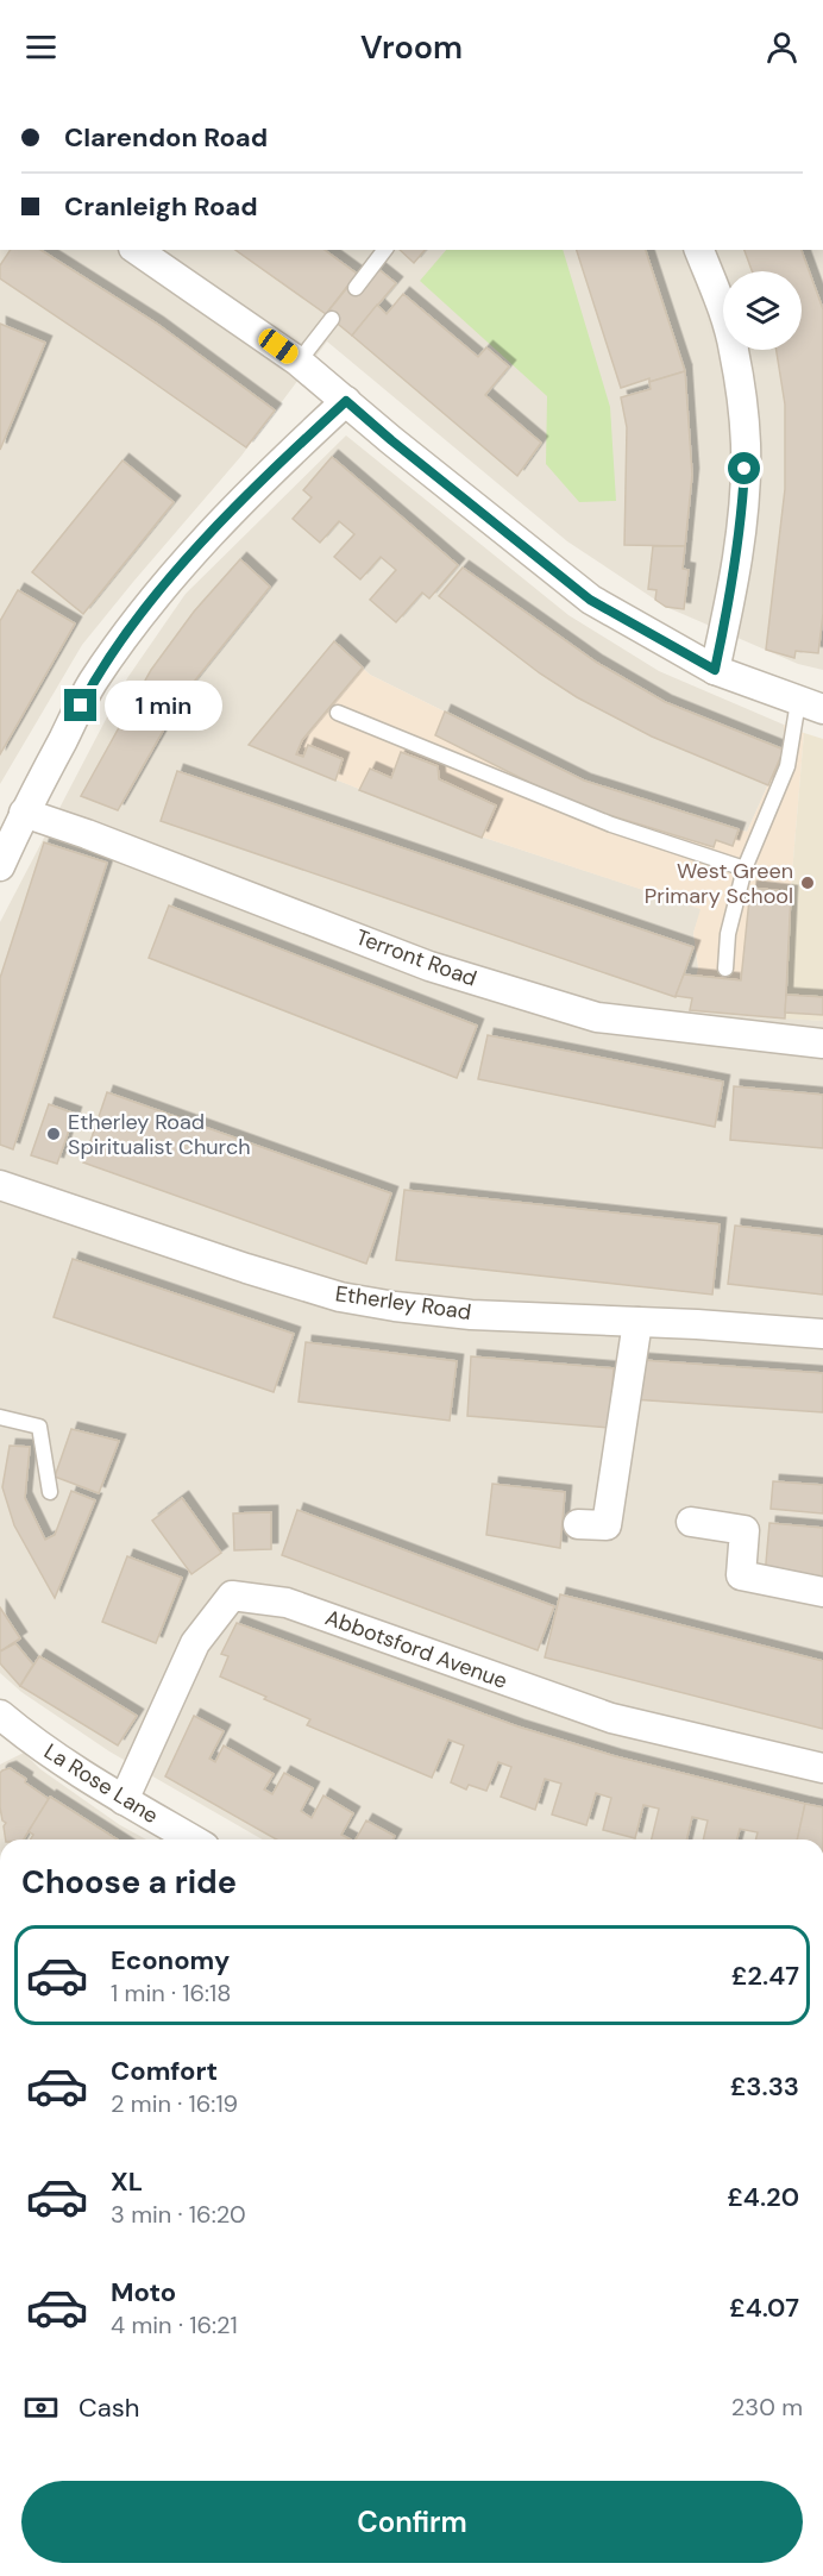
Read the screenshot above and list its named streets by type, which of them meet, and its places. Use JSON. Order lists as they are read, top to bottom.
{
  "streets": {
    "street": [
      "Terront Road",
      "Etherley Road",
      "Abbotsford Avenue",
      "La Rose Lane"
    ]
  },
  "crossings": [
    ["Abbotsford Avenue", "La Rose Lane"]
  ],
  "places": ["West Green Primary School", "Etherley Road Spiritualist Church"],
  "page": {
    "header": "Vroom",
    "banner": ["Clarendon Road", "Cranleigh Road"],
    "bubble": "1 min",
    "heading": "Choose a ride",
    "list": [
      {
        "name": "Economy",
        "note": "1 min · 16:18",
        "value": "£2.47"
      },
      {
        "name": "Comfort",
        "note": "2 min · 16:19",
        "value": "£3.33"
      },
      {
        "name": "XL",
        "note": "3 min · 16:20",
        "value": "£4.20"
      },
      {
        "name": "Moto",
        "note": "4 min · 16:21",
        "value": "£4.07"
      }
    ],
    "pay": ["Cash", "230 m"],
    "buttons": "Confirm"
  }
}
